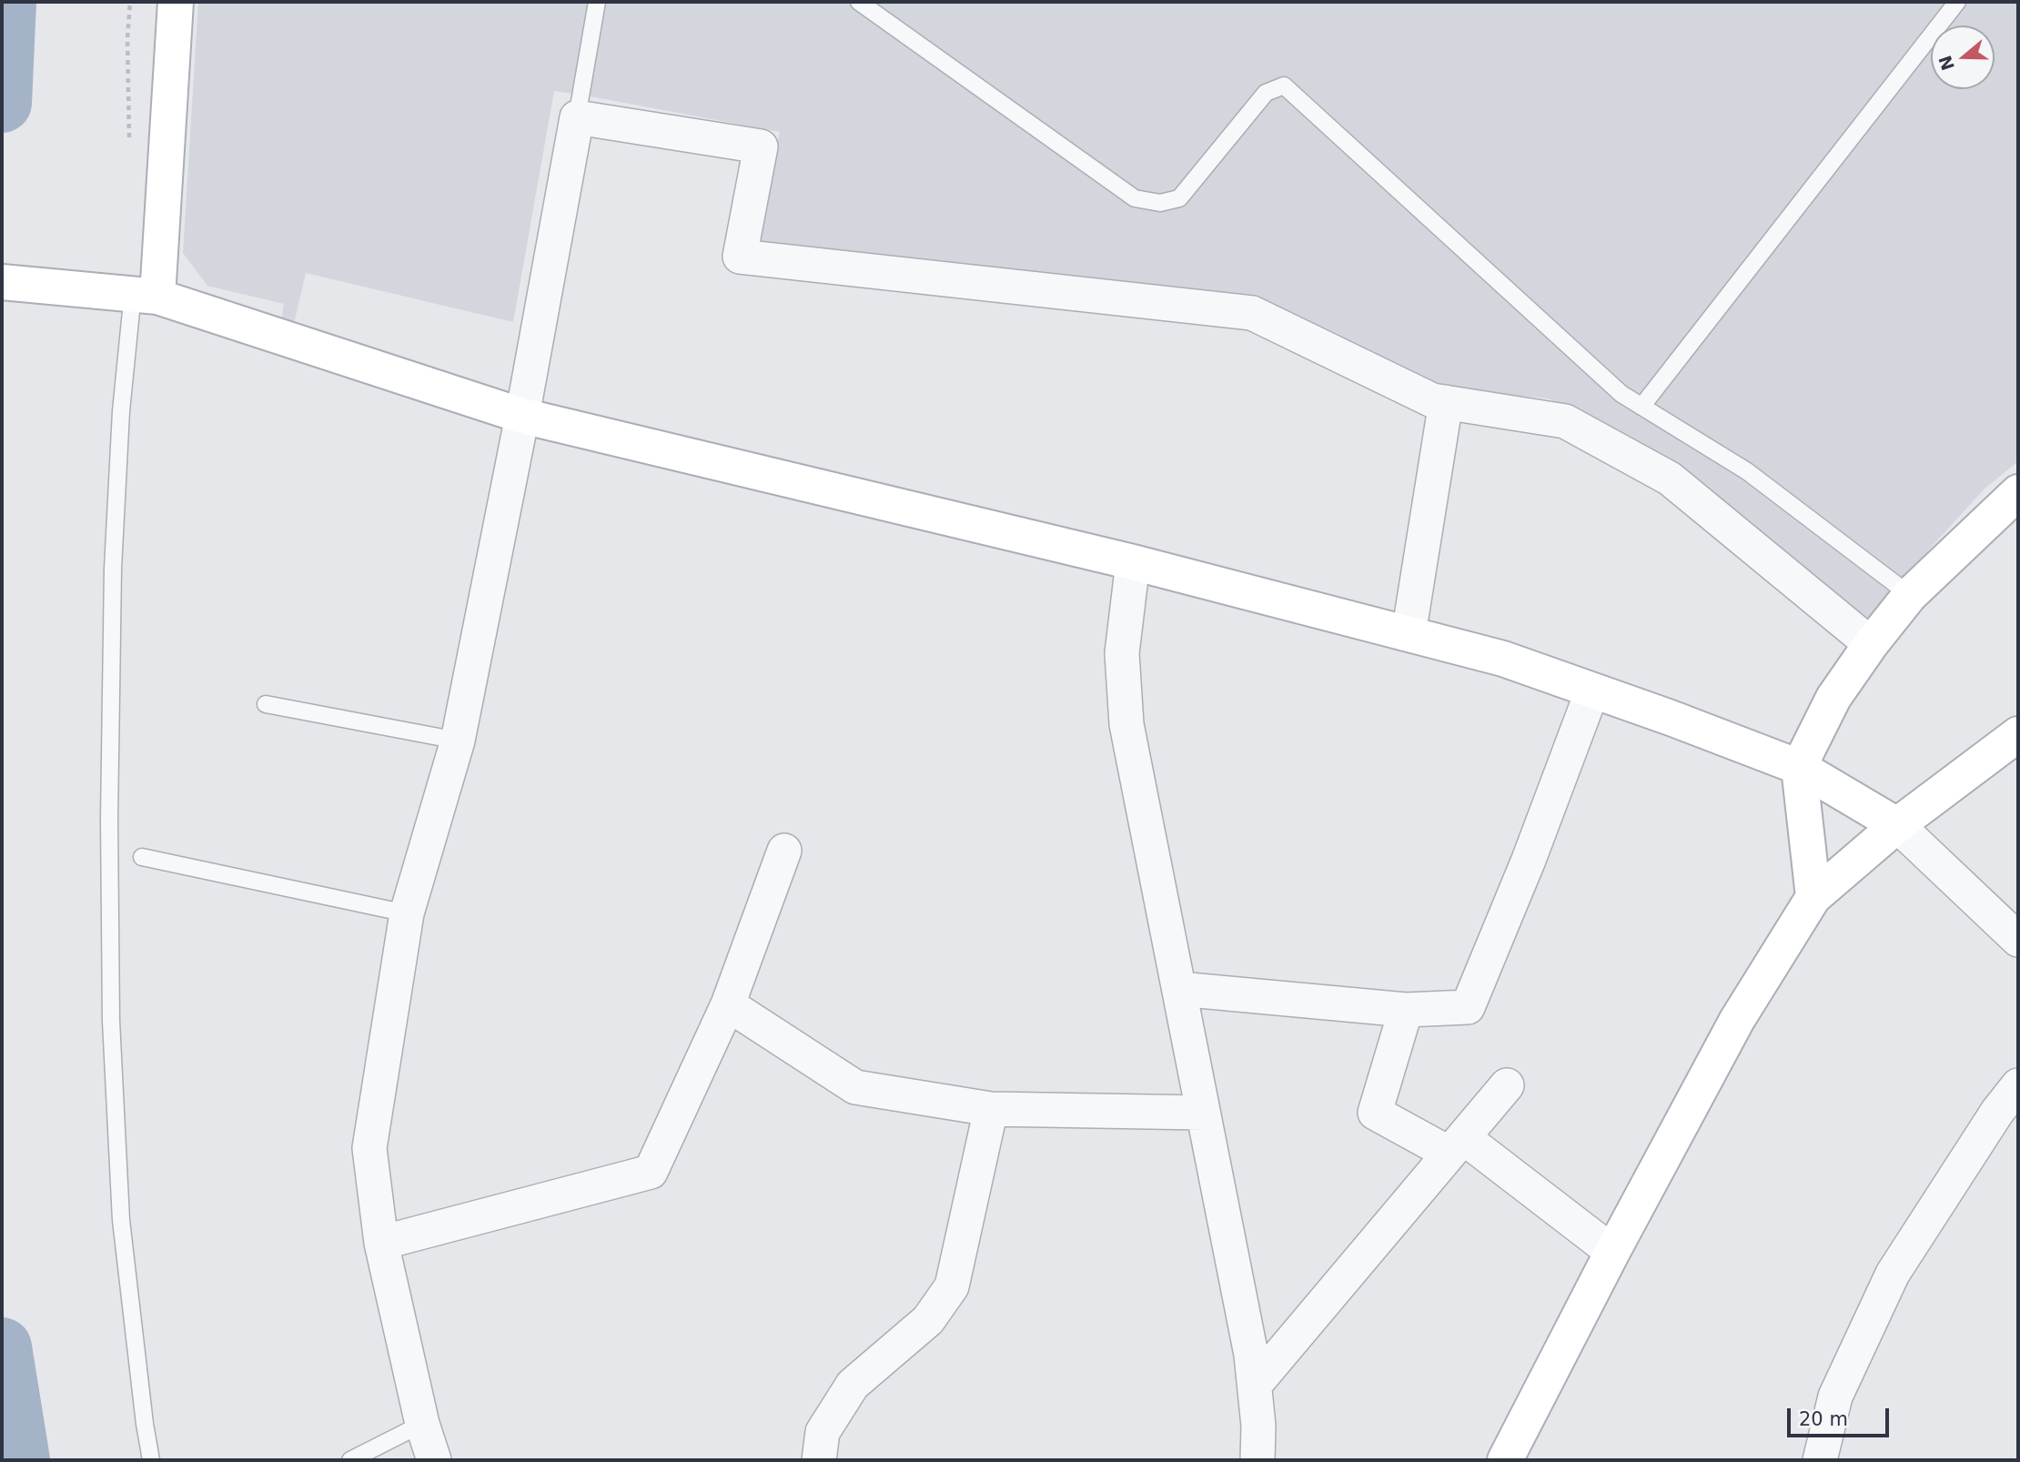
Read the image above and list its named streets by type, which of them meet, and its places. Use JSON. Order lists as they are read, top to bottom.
{
  "scale_bar": "20 m",
  "north": "left"
}
